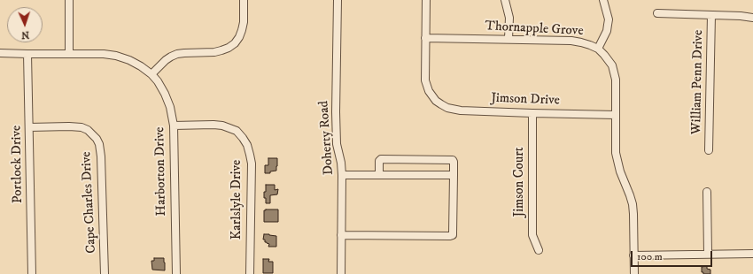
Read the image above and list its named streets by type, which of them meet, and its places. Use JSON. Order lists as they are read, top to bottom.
{
  "streets": {
    "street": [
      "Thornapple Grove",
      "William Penn Drive",
      "Jimson Drive",
      "Doherty Road",
      "Portlock Drive",
      "Harborton Drive",
      "Jimson Court",
      "Karlslyle Drive",
      "Cape Charles Drive"
    ]
  },
  "crossings": [
    ["Thornapple Grove", "Jimson Drive"],
    ["Jimson Drive", "Jimson Court"],
    ["Portlock Drive", "Harborton Drive"],
    ["Portlock Drive", "Cape Charles Drive"],
    ["Harborton Drive", "Karlslyle Drive"]
  ],
  "scale_bar": "100 m",
  "north": "bottom"
}
